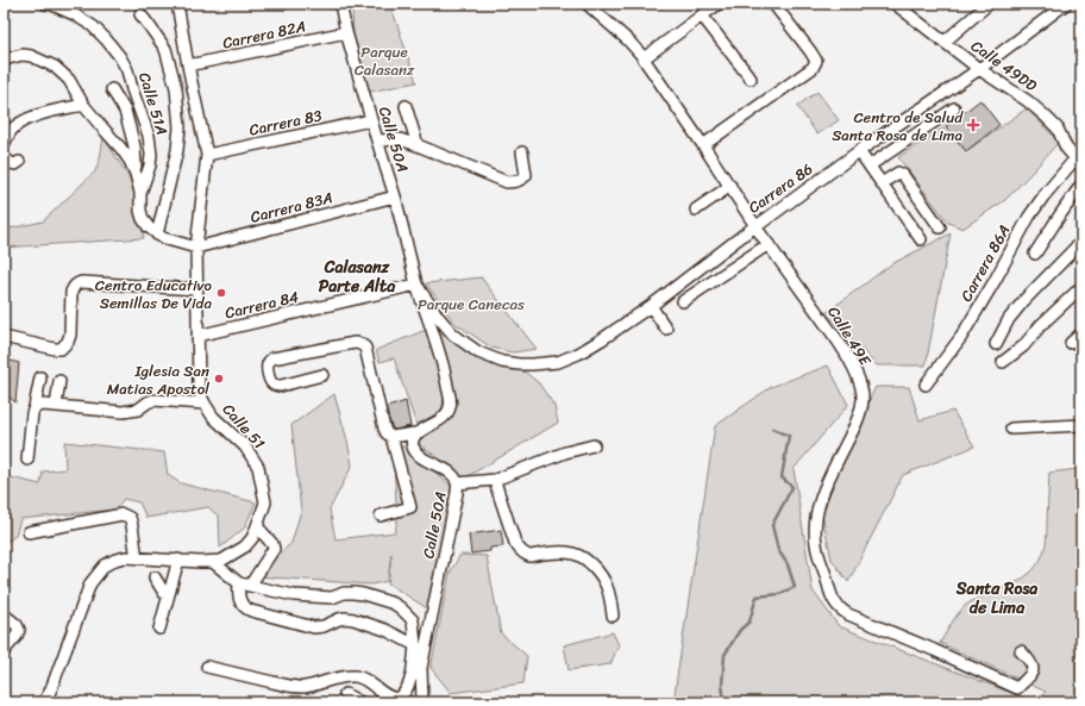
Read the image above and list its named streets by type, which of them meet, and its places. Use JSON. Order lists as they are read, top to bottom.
{
  "streets": {
    "street": [
      "Carrera 82A",
      "Calle 49DD",
      "Calle 51A",
      "Carrera 83",
      "Calle 50A",
      "Carrera 86",
      "Carrera 83A",
      "Carrera 86A",
      "Carrera 84",
      "Calle 49E",
      "Calle 51"
    ]
  },
  "crossings": [
    ["Carrera 82A", "Calle 50A"],
    ["Carrera 82A", "Calle 51"],
    ["Calle 49DD", "Carrera 86"],
    ["Calle 49DD", "Carrera 86A"],
    ["Calle 51A", "Carrera 83A"],
    ["Calle 51A", "Calle 51"],
    ["Carrera 83", "Calle 50A"],
    ["Carrera 83", "Calle 51"],
    ["Calle 50A", "Carrera 86"],
    ["Calle 50A", "Carrera 83A"],
    ["Calle 50A", "Carrera 84"],
    ["Carrera 86", "Calle 49E"],
    ["Carrera 83A", "Calle 51"],
    ["Carrera 84", "Calle 51"]
  ],
  "districts": ["Calasanz Parte Alta", "Santa Rosa de Lima"],
  "parks": ["Parque Calasanz", "Parque Canecas"],
  "places": {
    "health": ["Centro de Salud Santa Rosa de Lima"],
    "other": ["Centro Educativo Semillas De Vida", "Iglesia San Matias Apostol"]
  }
}
